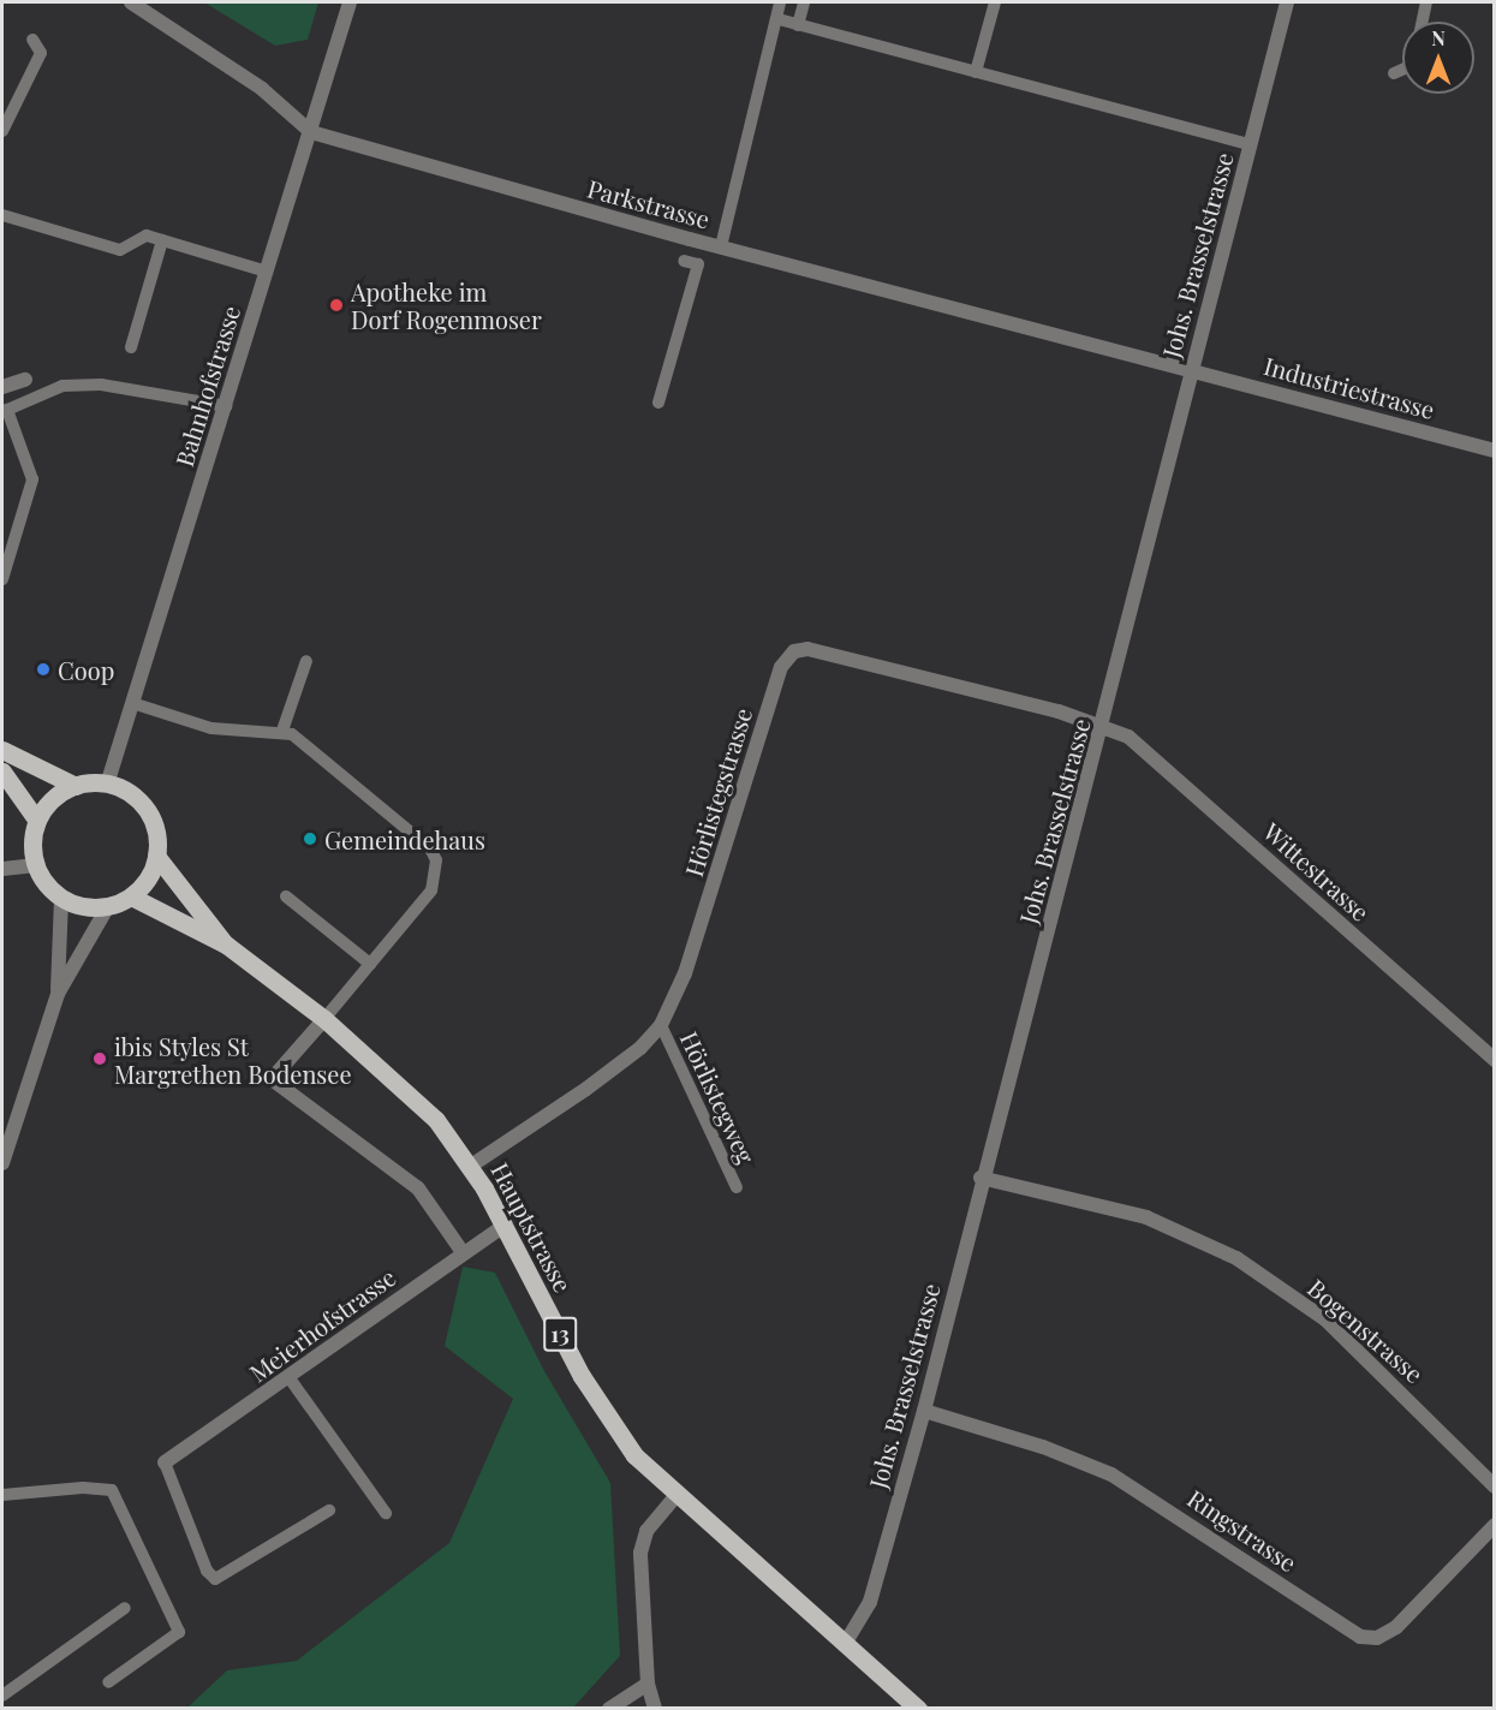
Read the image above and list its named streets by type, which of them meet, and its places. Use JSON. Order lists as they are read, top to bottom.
{
  "streets": {
    "main road": ["Hauptstrasse", "13"],
    "street": [
      "Parkstrasse",
      "Johs. Brasselstrasse",
      "Bahnhofstrasse",
      "Industriestrasse",
      "Hörlistegstrasse",
      "Wittestrasse",
      "Meierhofstrasse",
      "Bogenstrasse",
      "Ringstrasse"
    ],
    "lane": ["Hörlistegweg"]
  },
  "crossings": [
    ["Parkstrasse", "Johs. Brasselstrasse"],
    ["Parkstrasse", "Bahnhofstrasse"],
    ["Parkstrasse", "Industriestrasse"],
    ["Johs. Brasselstrasse", "Industriestrasse"],
    ["Johs. Brasselstrasse", "Hörlistegstrasse"],
    ["Johs. Brasselstrasse", "Wittestrasse"],
    ["Johs. Brasselstrasse", "Hauptstrasse"],
    ["Johs. Brasselstrasse", "Bogenstrasse"],
    ["Johs. Brasselstrasse", "Ringstrasse"],
    ["Bahnhofstrasse", "Hauptstrasse"],
    ["Hörlistegstrasse", "Wittestrasse"],
    ["Hörlistegstrasse", "Hörlistegweg"],
    ["Hörlistegstrasse", "Hauptstrasse"],
    ["Hauptstrasse", "Meierhofstrasse"]
  ],
  "places": [
    "Apotheke im Dorf Rogenmoser",
    "Coop",
    "Gemeindehaus",
    "ibis Styles St Margrethen Bodensee"
  ],
  "north": "top"
}
